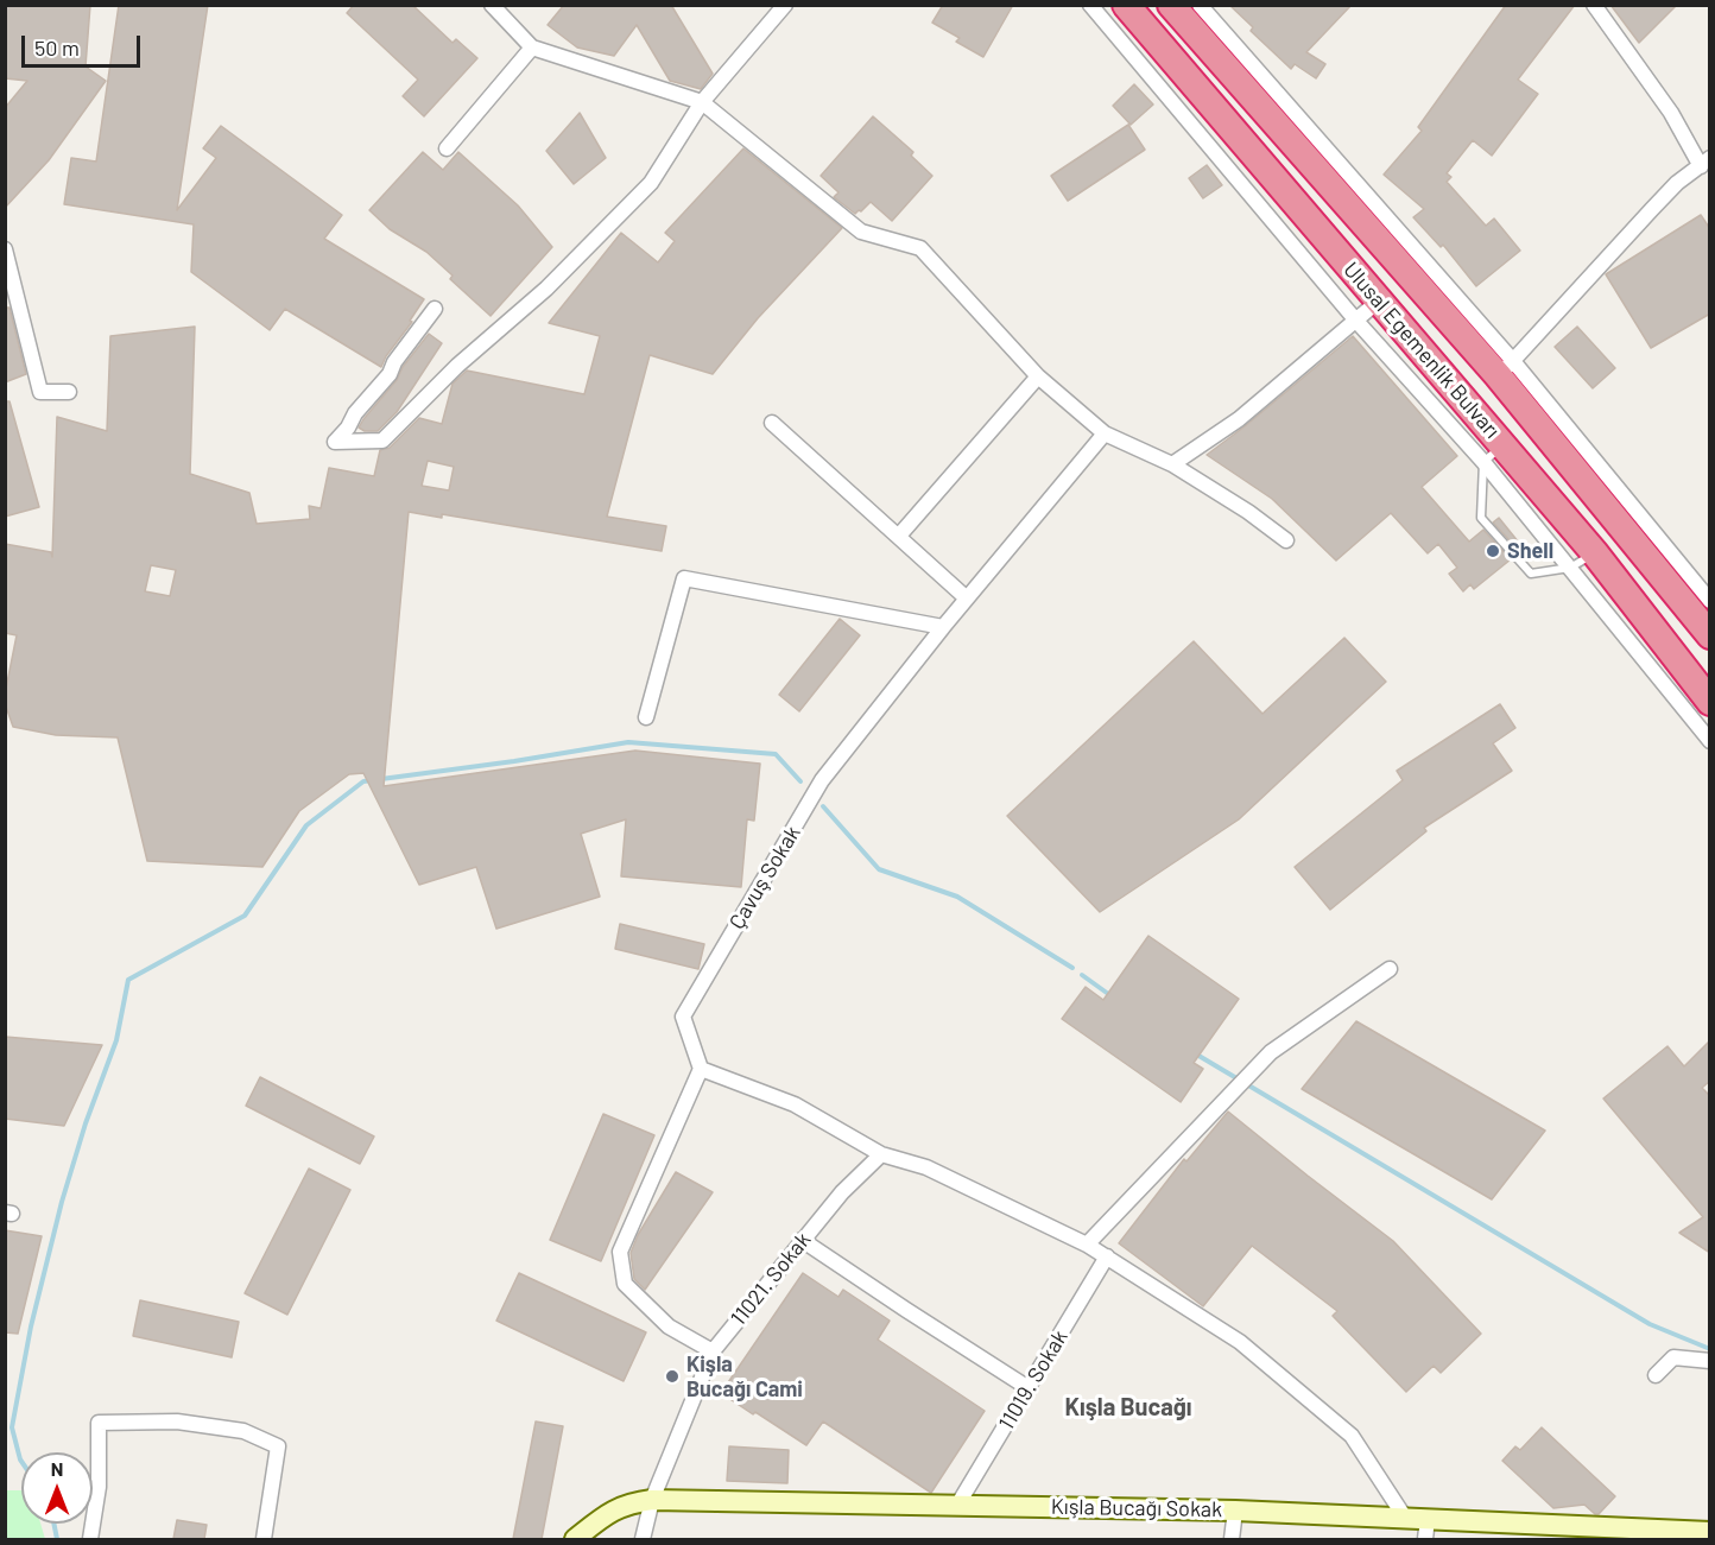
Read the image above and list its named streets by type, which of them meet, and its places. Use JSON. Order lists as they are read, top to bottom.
{
  "streets": {
    "highway": ["Ulusal Egemenlik Bulvarı"],
    "street": [
      "Çavuş Sokak",
      "11021. Sokak",
      "11019. Sokak",
      "Kışla Bucağı Sokak"
    ]
  },
  "crossings": [
    ["11021. Sokak", "Kışla Bucağı Sokak"],
    ["11019. Sokak", "Kışla Bucağı Sokak"]
  ],
  "districts": ["Kışla Bucağı"],
  "places": ["Shell", "Kişla Bucağı Cami"],
  "scale_bar": "50 m",
  "north": "top"
}
